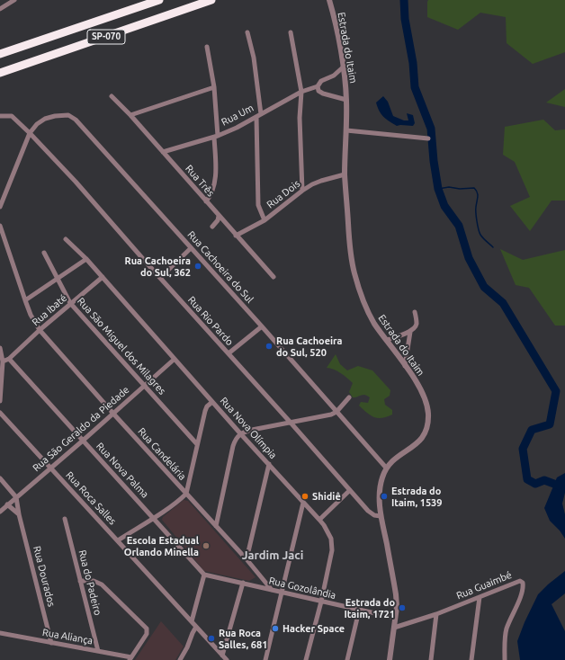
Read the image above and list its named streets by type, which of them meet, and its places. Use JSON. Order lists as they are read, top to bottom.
{
  "streets": {
    "highway": ["SP-070"],
    "street": [
      "Estrada do Itaim",
      "Rua Um",
      "Rua Três",
      "Rua Dois",
      "Rua Cachoeira do Sul",
      "Rua Ibaté",
      "Rua Rio Pardo",
      "Rua São Miguel dos Milagres",
      "Rua Nova Olímpia",
      "Rua São Geraldo da Piedade",
      "Rua Candelária",
      "Rua Nova Palma",
      "Rua Roca Salles",
      "Rua Dourados",
      "Rua do Padeiro",
      "Rua Guaimbé",
      "Rua Gozolândia",
      "Rua Aliança"
    ]
  },
  "crossings": [
    ["Estrada do Itaim", "Rua Um"],
    ["Estrada do Itaim", "Rua Dois"],
    ["Estrada do Itaim", "Rua Cachoeira do Sul"],
    ["Estrada do Itaim", "Rua Rio Pardo"],
    ["Estrada do Itaim", "Rua Guaimbé"],
    ["Estrada do Itaim", "Rua Gozolândia"],
    ["Rua Um", "Rua Três"],
    ["Rua Três", "Rua Dois"],
    ["Rua Cachoeira do Sul", "Rua Rio Pardo"],
    ["Rua Ibaté", "Rua São Miguel dos Milagres"],
    ["Rua Ibaté", "Rua Nova Olímpia"],
    ["Rua Ibaté", "Rua Candelária"],
    ["Rua Ibaté", "Rua Nova Palma"],
    ["Rua São Miguel dos Milagres", "Rua São Geraldo da Piedade"],
    ["Rua Nova Olímpia", "Rua São Geraldo da Piedade"],
    ["Rua Nova Olímpia", "Rua Gozolândia"],
    ["Rua São Geraldo da Piedade", "Rua Candelária"],
    ["Rua São Geraldo da Piedade", "Rua Nova Palma"],
    ["Rua São Geraldo da Piedade", "Rua Roca Salles"],
    ["Rua São Geraldo da Piedade", "Rua Dourados"],
    ["Rua Candelária", "Rua Gozolândia"],
    ["Rua Nova Palma", "Rua Gozolândia"],
    ["Rua Dourados", "Rua Aliança"],
    ["Rua do Padeiro", "Rua Aliança"]
  ],
  "districts": ["Jardim Jaci"],
  "places": [
    "Rua Cachoeira do Sul, 362",
    "Rua Cachoeira do Sul, 520",
    "Shidiê",
    "Estrada do Itaim, 1539",
    "Escola Estadual Orlando Minella",
    "Estrada do Itaim, 1721",
    "Hacker Space",
    "Rua Roca Salles, 681"
  ]
}
